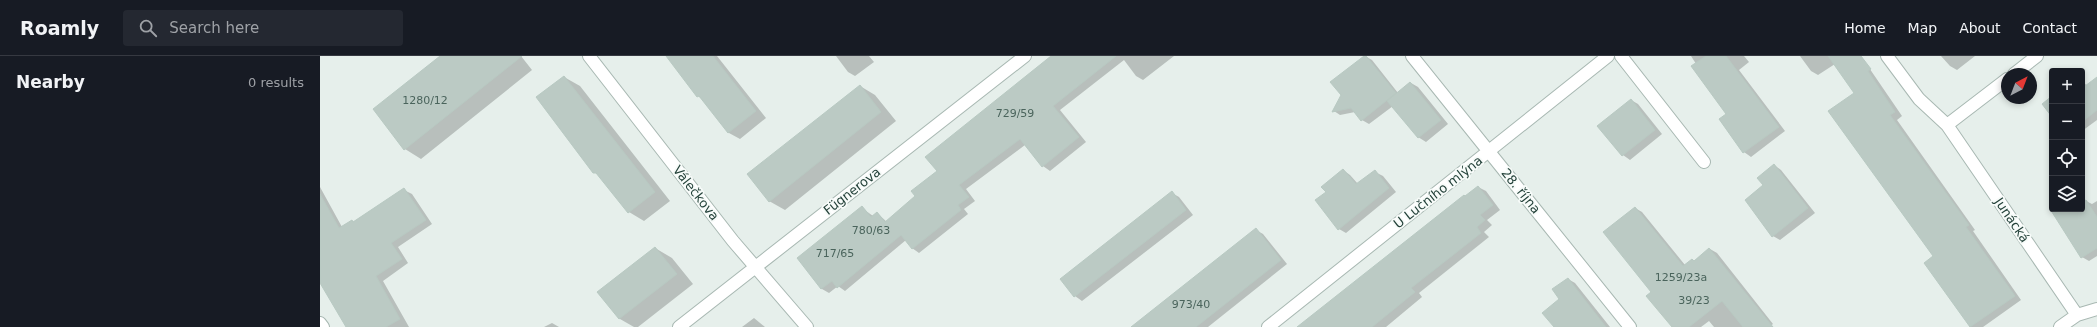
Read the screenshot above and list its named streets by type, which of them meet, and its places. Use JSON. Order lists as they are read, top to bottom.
{
  "streets": {
    "street": [
      "Fügnerova",
      "28. října",
      "U Lučního mlýna",
      "Válečkova",
      "Junácká"
    ]
  },
  "crossings": [
    ["Fügnerova", "Válečkova"],
    ["28. října", "U Lučního mlýna"]
  ],
  "house_numbers": [
    "1280/12",
    "729/59",
    "780/63",
    "717/65",
    "1259/23a",
    "39/23",
    "973/40"
  ],
  "north": "top right",
  "page": {
    "header": "Roamly",
    "search": "Search here",
    "nav": [
      "Home",
      "Map",
      "About",
      "Contact"
    ],
    "heading": ["Nearby", "0 results"],
    "map_buttons": ["+", "−"]
  }
}
